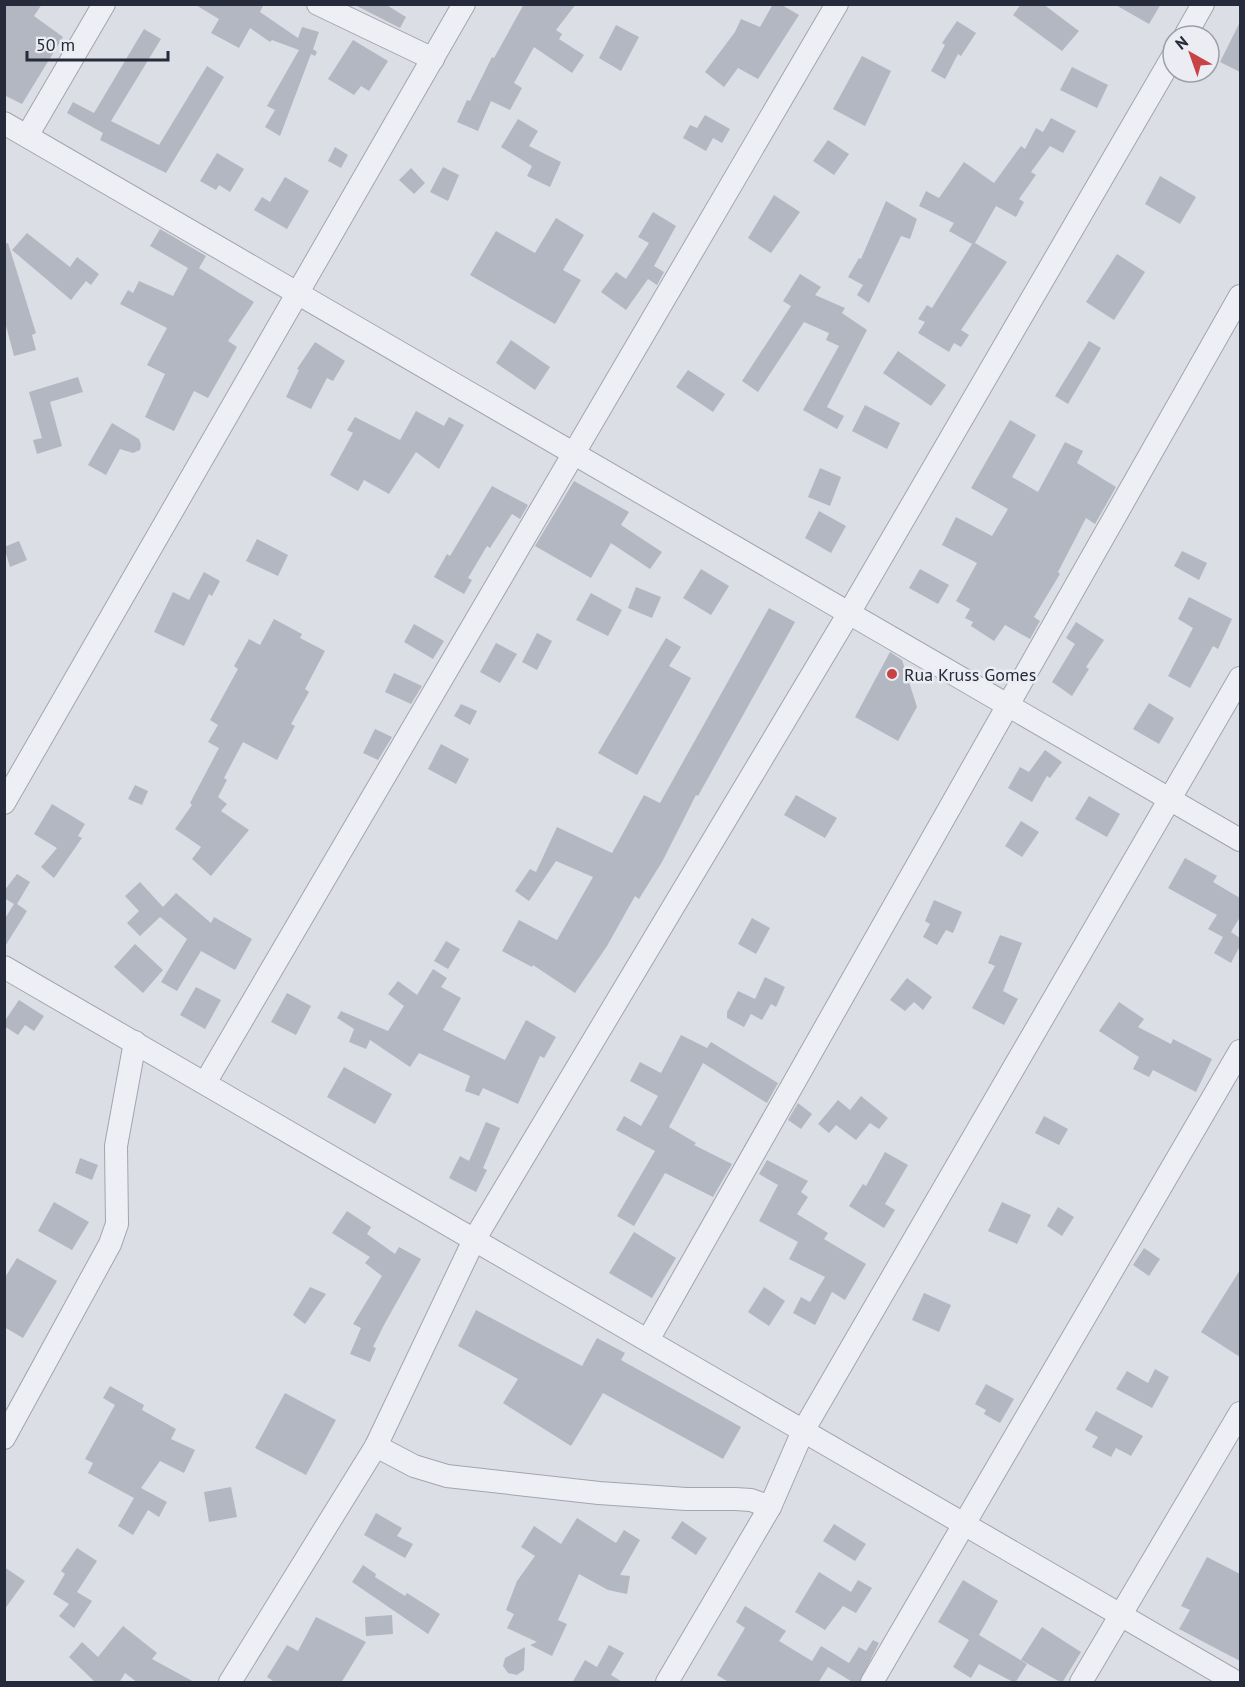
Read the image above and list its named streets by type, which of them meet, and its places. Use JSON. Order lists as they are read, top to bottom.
{
  "places": ["Rua Kruss Gomes"],
  "scale_bar": "50 m",
  "north": "top left"
}
